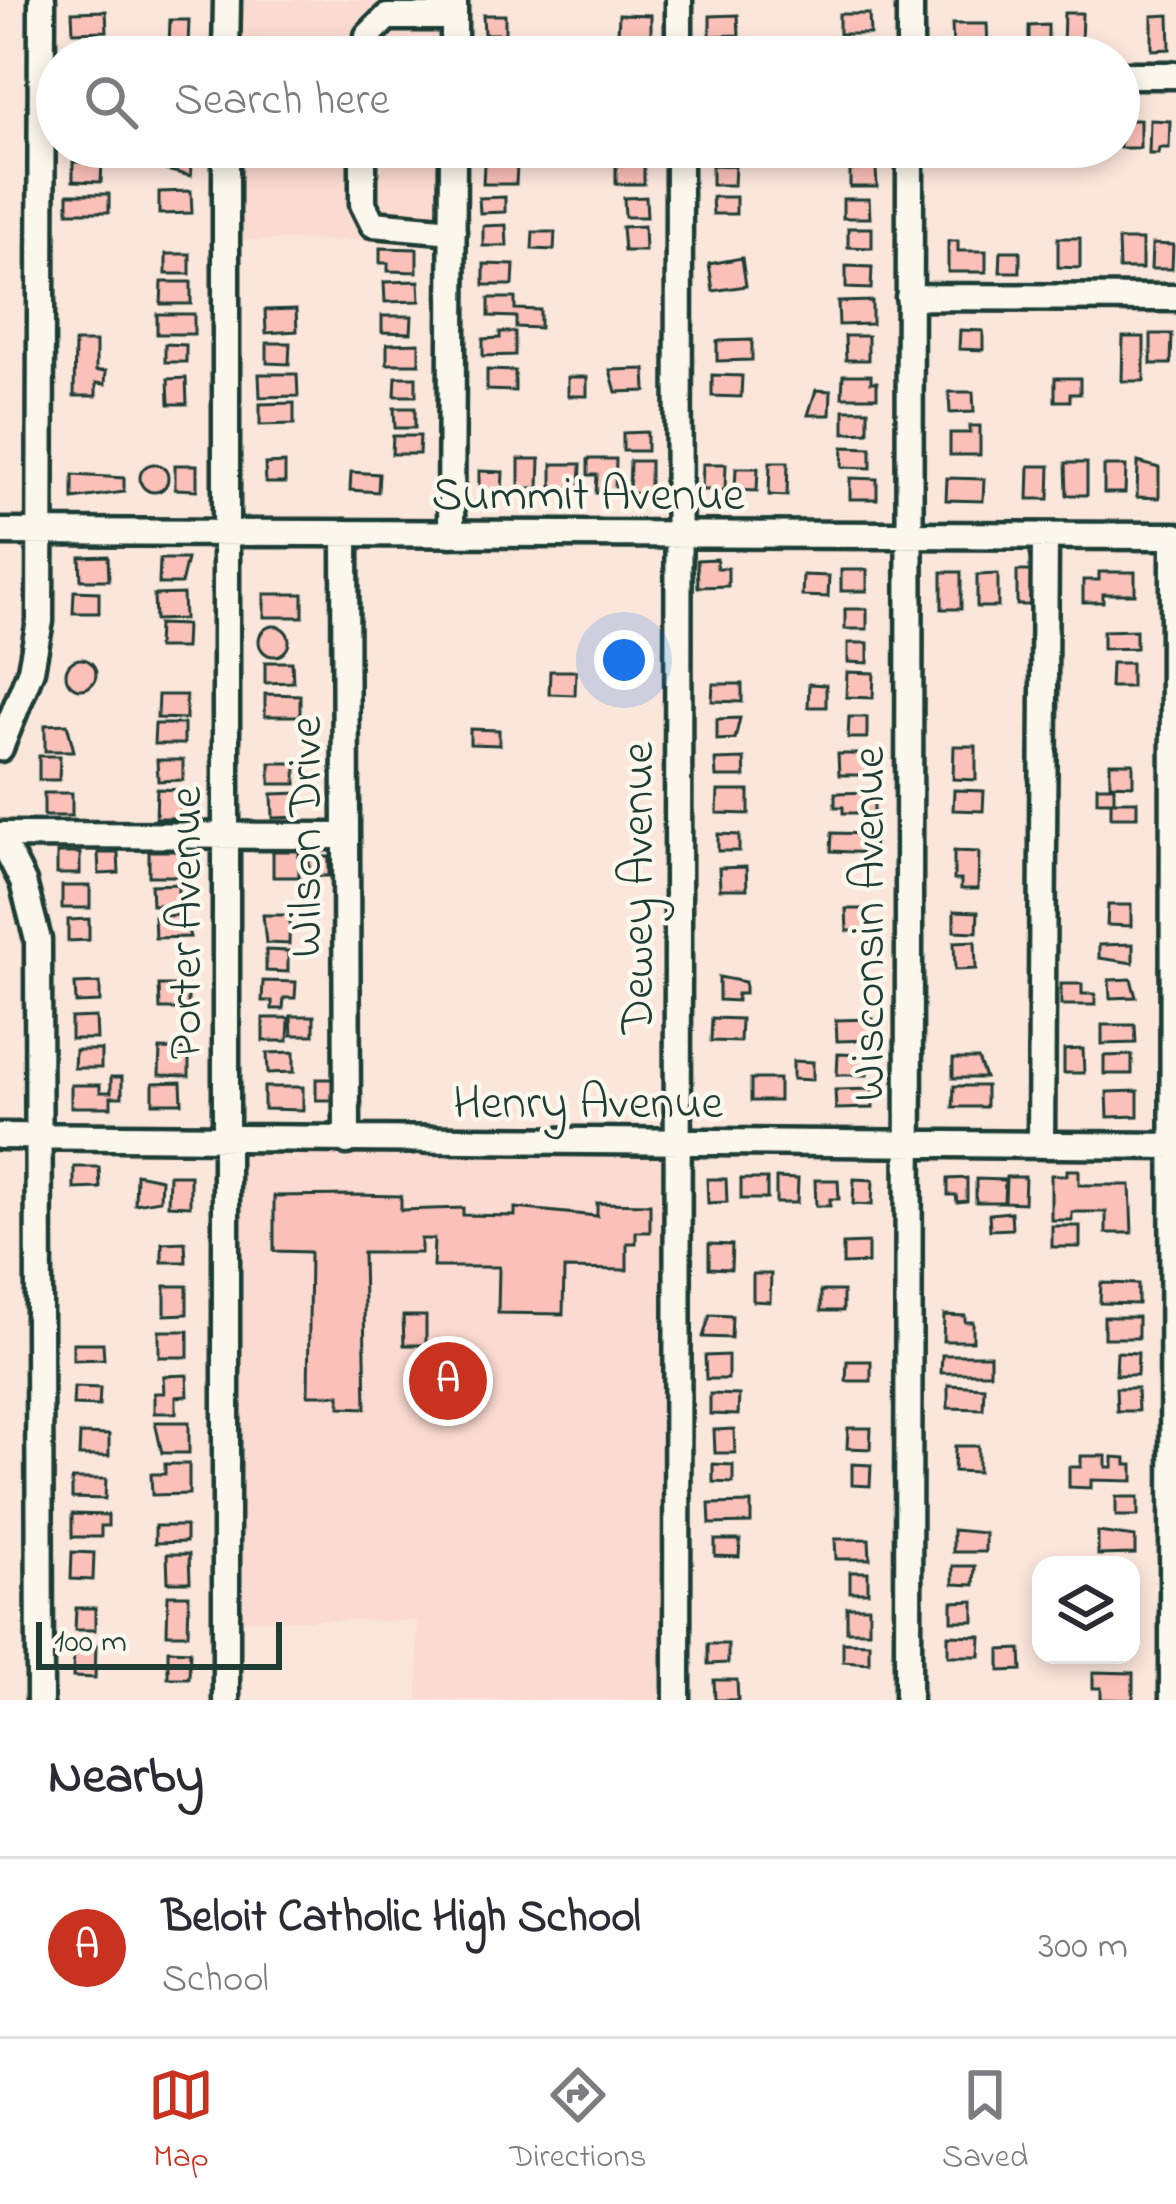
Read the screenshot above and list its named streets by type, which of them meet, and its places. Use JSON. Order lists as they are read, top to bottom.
{
  "streets": {
    "street": [
      "Summit Avenue",
      "Wilson Drive",
      "Dewey Avenue",
      "Porter Avenue",
      "Wisconsin Avenue",
      "Henry Avenue"
    ]
  },
  "crossings": [
    ["Summit Avenue", "Wilson Drive"],
    ["Summit Avenue", "Dewey Avenue"],
    ["Summit Avenue", "Porter Avenue"],
    ["Summit Avenue", "Wisconsin Avenue"],
    ["Wilson Drive", "Henry Avenue"],
    ["Dewey Avenue", "Henry Avenue"],
    ["Porter Avenue", "Henry Avenue"],
    ["Wisconsin Avenue", "Henry Avenue"]
  ],
  "scale_bar": "100 m",
  "page": {
    "search": "Search here",
    "pins": "A",
    "scale": "100 m",
    "heading": "Nearby",
    "list": [
      {
        "mark": "A",
        "name": "Beloit Catholic High School",
        "note": "School",
        "value": "300 m"
      }
    ],
    "nav": ["Map", "Directions", "Saved"]
  }
}
